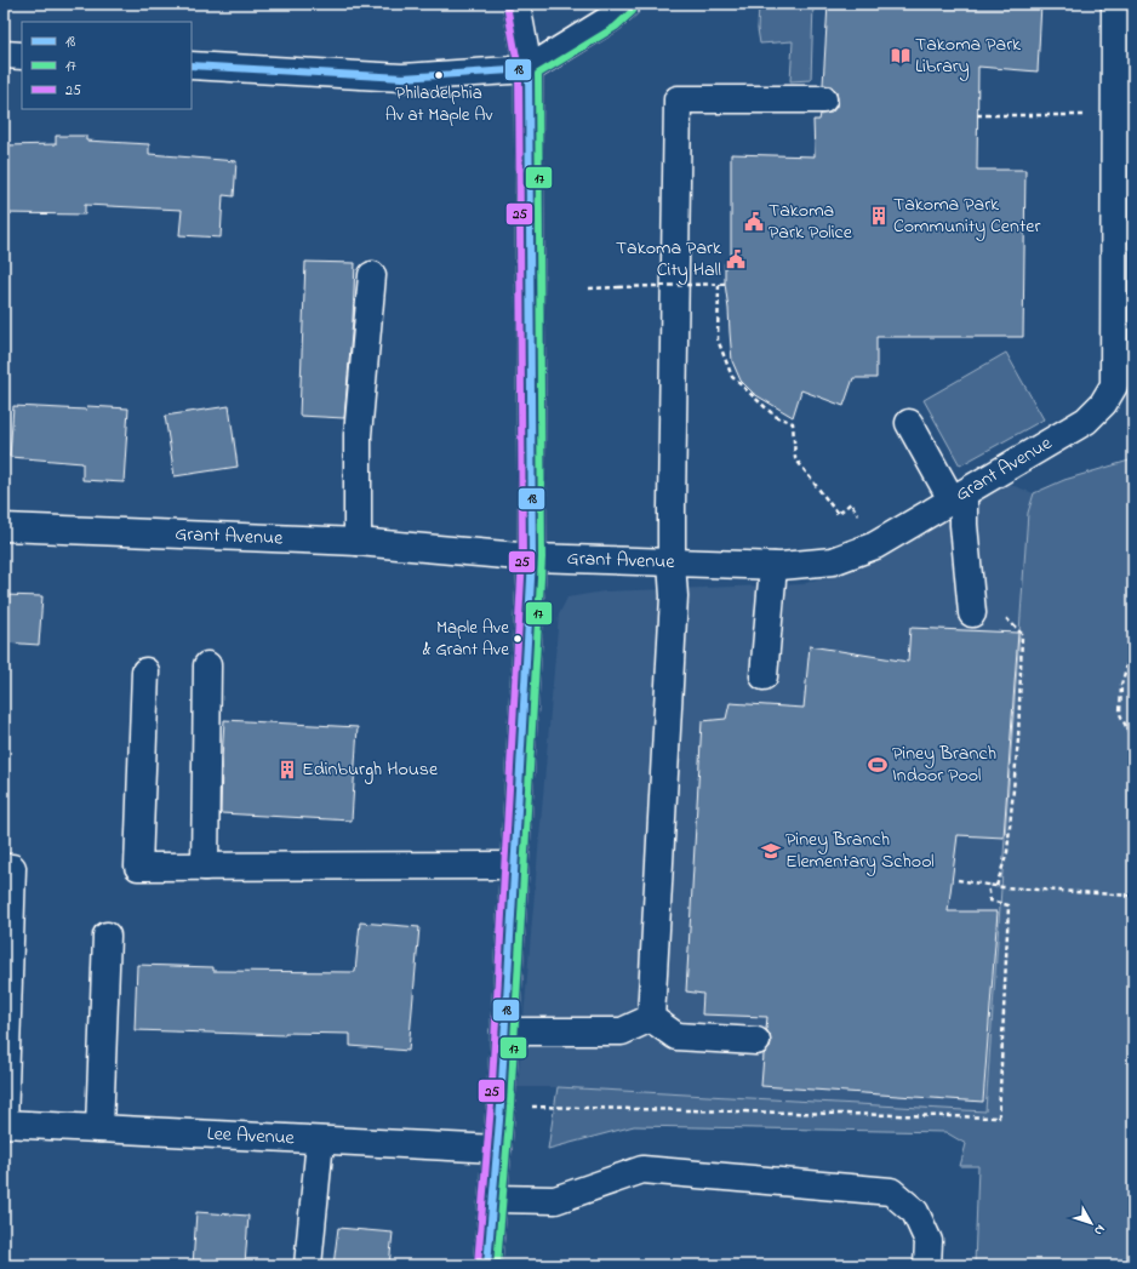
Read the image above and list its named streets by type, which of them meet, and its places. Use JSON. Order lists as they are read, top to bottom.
{
  "streets": {
    "street": ["Grant Avenue", "Lee Avenue"]
  },
  "places": {
    "library": ["Takoma Park Library"],
    "other": ["Philadelphia Av at Maple Av", "Maple Ave & Grant Ave"],
    "building": ["Takoma Park Community Center", "Edinburgh House"],
    "public building": ["Takoma Park Police", "Takoma Park City Hall"],
    "sports": ["Piney Branch Indoor Pool"],
    "school or university": ["Piney Branch Elementary School"]
  },
  "lines": ["transit line 25", "transit line 17", "transit line 18"],
  "legend": ["18", "17", "25"],
  "north": "bottom right"
}
